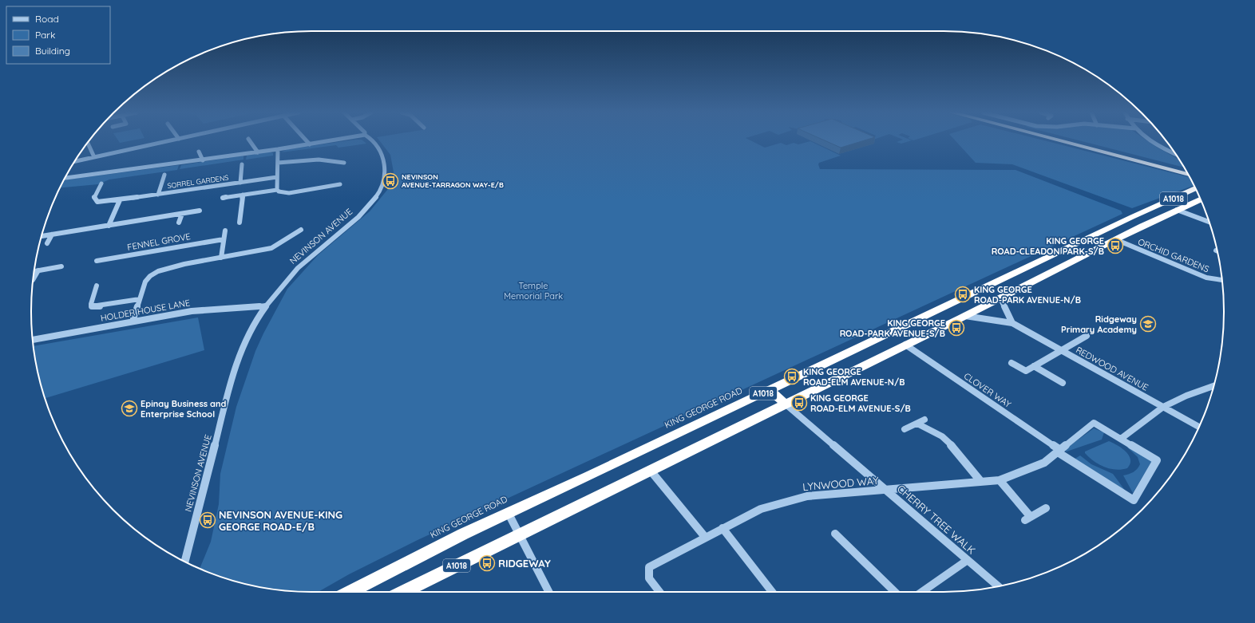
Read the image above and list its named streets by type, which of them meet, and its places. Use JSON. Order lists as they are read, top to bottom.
{
  "streets": {
    "highway": ["A1018", "KING GEORGE ROAD"],
    "street": [
      "SORREL GARDENS",
      "NEVINSON AVENUE",
      "FENNEL GROVE",
      "ORCHID GARDENS",
      "HOLDER HOUSE LANE",
      "REDWOOD AVENUE",
      "CLOVER WAY",
      "LYNWOOD WAY",
      "CHERRY TREE WALK"
    ]
  },
  "crossings": [
    ["A1018", "ORCHID GARDENS"],
    ["A1018", "REDWOOD AVENUE"],
    ["A1018", "CLOVER WAY"],
    ["A1018", "CHERRY TREE WALK"],
    ["NEVINSON AVENUE", "HOLDER HOUSE LANE"],
    ["CLOVER WAY", "LYNWOOD WAY"],
    ["LYNWOOD WAY", "CHERRY TREE WALK"]
  ],
  "parks": ["Temple Memorial Park"],
  "places": {
    "bus stop": [
      "NEVINSON AVENUE-TARRAGON WAY-E/B",
      "KING GEORGE ROAD-CLEADON PARK-S/B",
      "KING GEORGE ROAD-PARK AVENUE-N/B",
      "KING GEORGE ROAD-PARK AVENUE-S/B",
      "KING GEORGE ROAD-ELM AVENUE-N/B",
      "KING GEORGE ROAD-ELM AVENUE-S/B",
      "NEVINSON AVENUE-KING GEORGE ROAD-E/B",
      "RIDGEWAY"
    ],
    "school or university": ["Ridgeway Primary Academy", "Epinay Business and Enterprise School"]
  },
  "legend": ["Road", "Park", "Building"]
}
